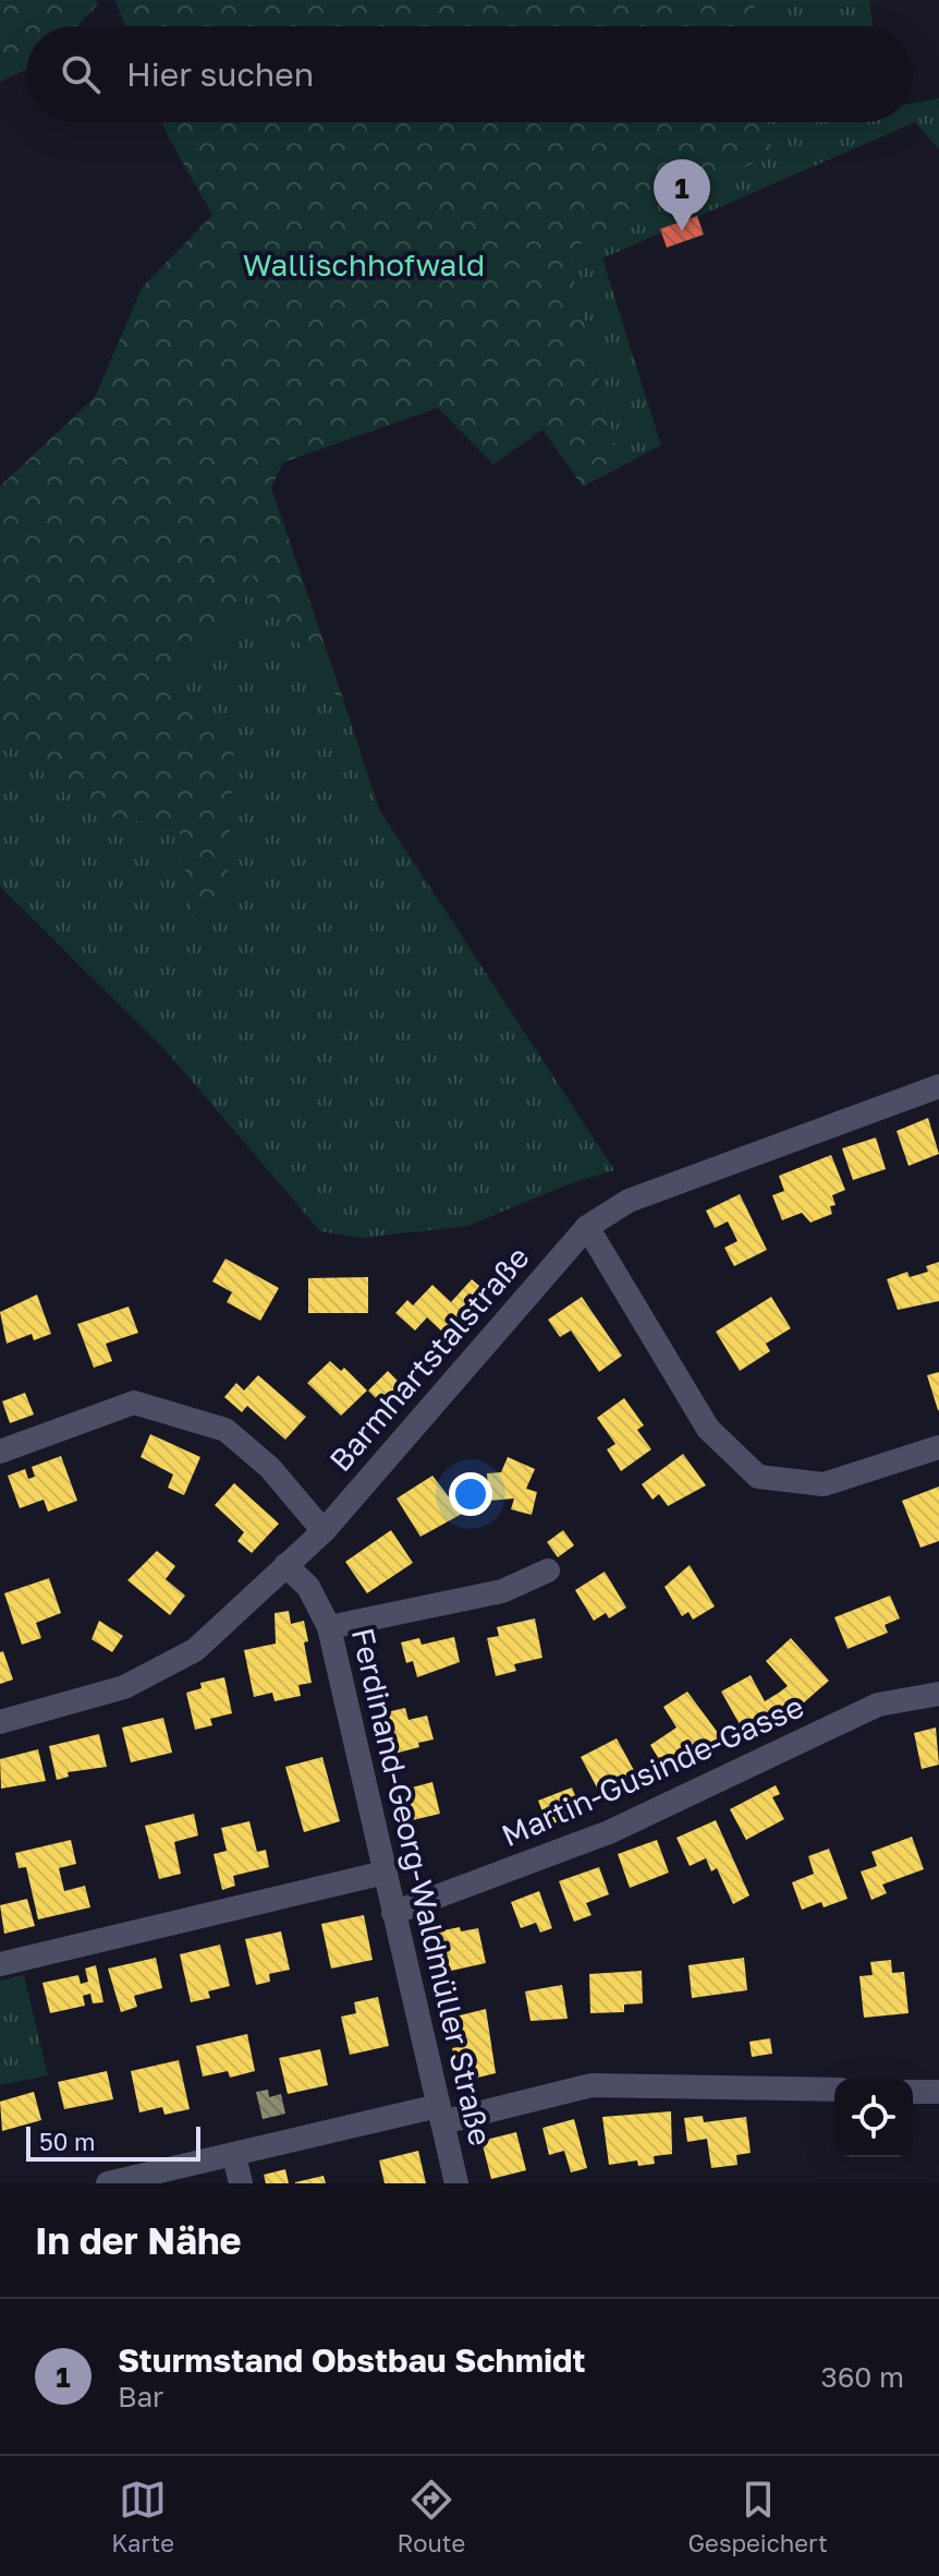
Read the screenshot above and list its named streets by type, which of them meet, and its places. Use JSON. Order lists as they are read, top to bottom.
{
  "streets": {
    "street": ["Barmhartstalstraße", "Martin-Gusinde-Gasse", "Ferdinand-Georg-Waldmüller Straße"]
  },
  "crossings": [
    ["Barmhartstalstraße", "Ferdinand-Georg-Waldmüller Straße"],
    ["Martin-Gusinde-Gasse", "Ferdinand-Georg-Waldmüller Straße"]
  ],
  "parks": ["Wallischhofwald"],
  "scale_bar": "50 m",
  "page": {
    "search": "Hier suchen",
    "pins": "1",
    "scale": "50 m",
    "heading": "In der Nähe",
    "list": [
      {
        "mark": "1",
        "name": "Sturmstand Obstbau Schmidt",
        "note": "Bar",
        "value": "360 m"
      }
    ],
    "nav": ["Karte", "Route", "Gespeichert"]
  }
}
